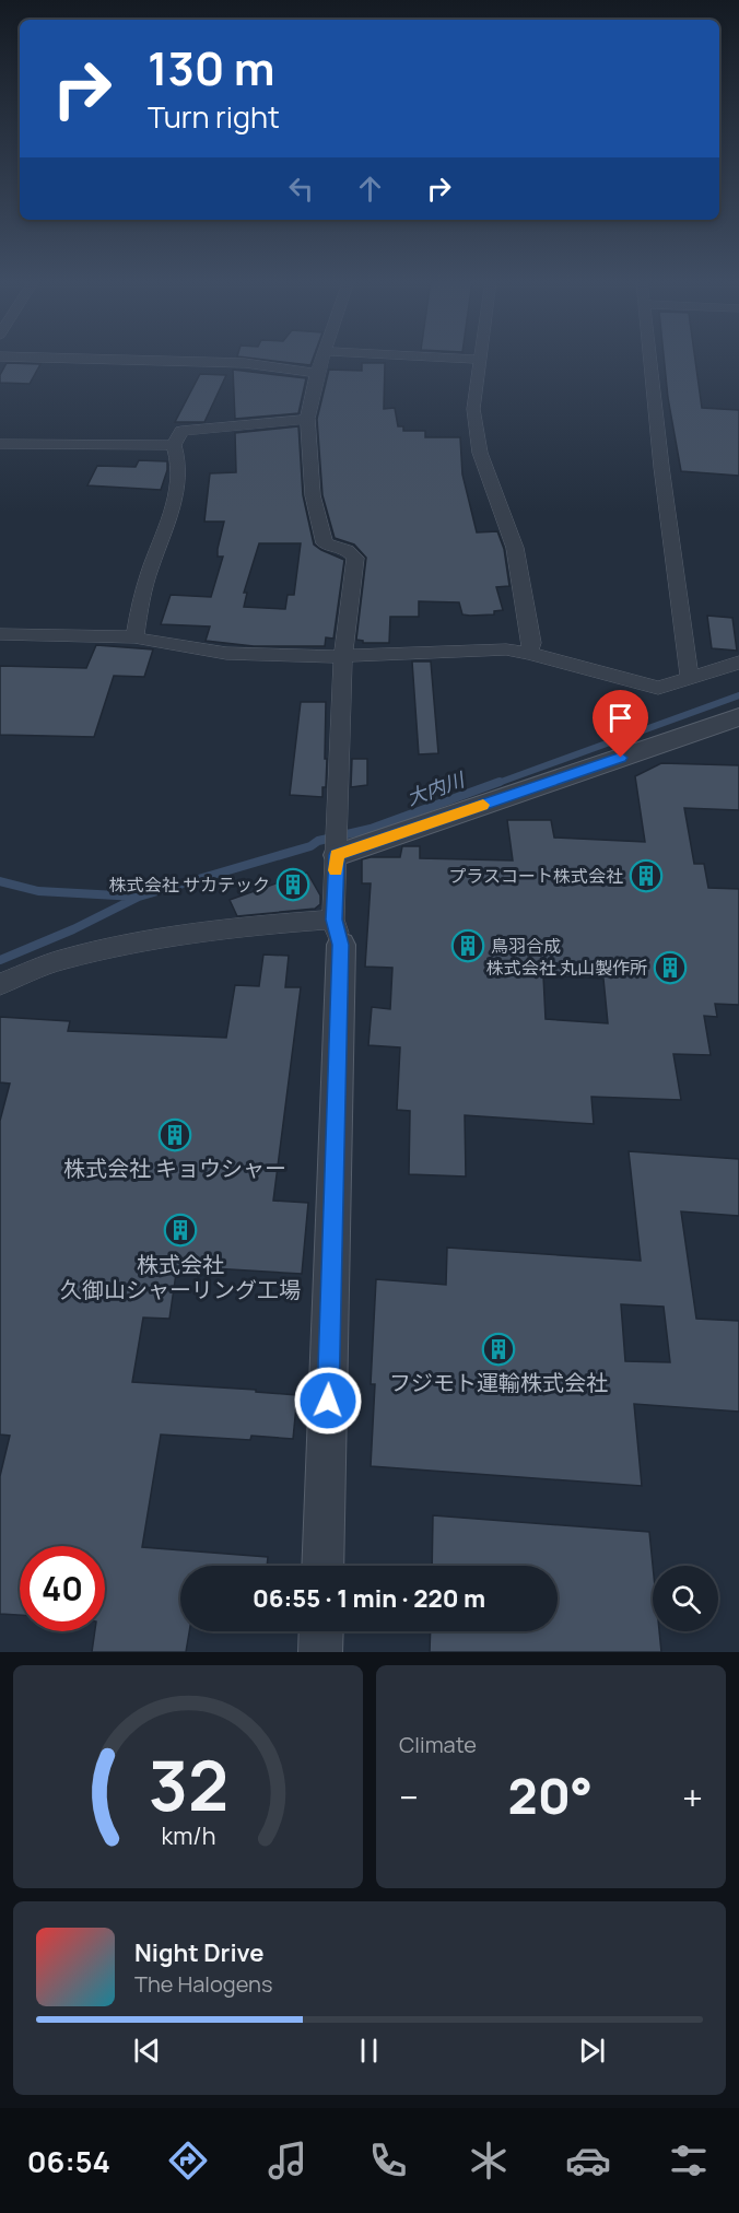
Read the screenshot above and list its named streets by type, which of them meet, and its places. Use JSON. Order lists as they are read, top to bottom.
{
  "water": ["大内川"],
  "places": {
    "building": [
      "プラスコート株式会社",
      "株式会社 サカテック",
      "鳥羽合成",
      "株式会社 丸山製作所",
      "株式会社 キョウシャー",
      "株式会社 久御山シャーリング工場",
      "フジモト運輸株式会社"
    ]
  },
  "page": {
    "turn": ["130 m", "Turn right"],
    "limit": "40",
    "trip": "06:55 · 1 min · 220 m",
    "tile": "Climate",
    "heat": ["−", "20°", "+"],
    "song": ["Night Drive", "The Halogens"],
    "tabs": "06:54",
    "gauge": ["32", "km/h"]
  }
}
